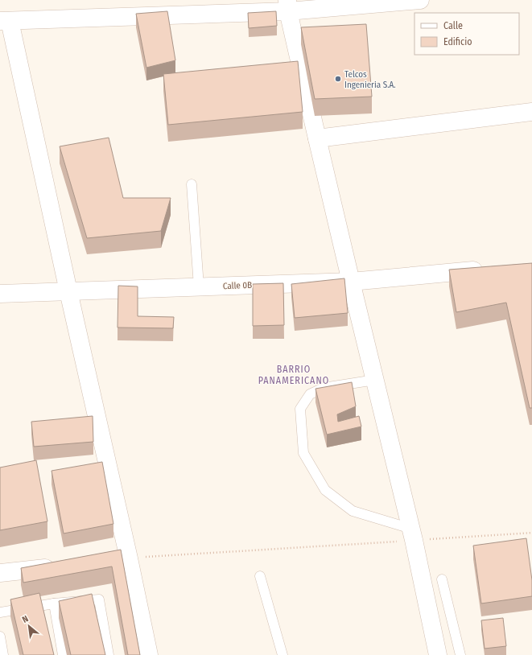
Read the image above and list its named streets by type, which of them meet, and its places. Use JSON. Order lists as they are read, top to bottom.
{
  "streets": {
    "street": ["Calle 0B"]
  },
  "districts": ["BARRIO PANAMERICANO"],
  "places": ["Telcos Ingenieria S.A."],
  "legend": ["Calle", "Edificio"],
  "north": "top left"
}
